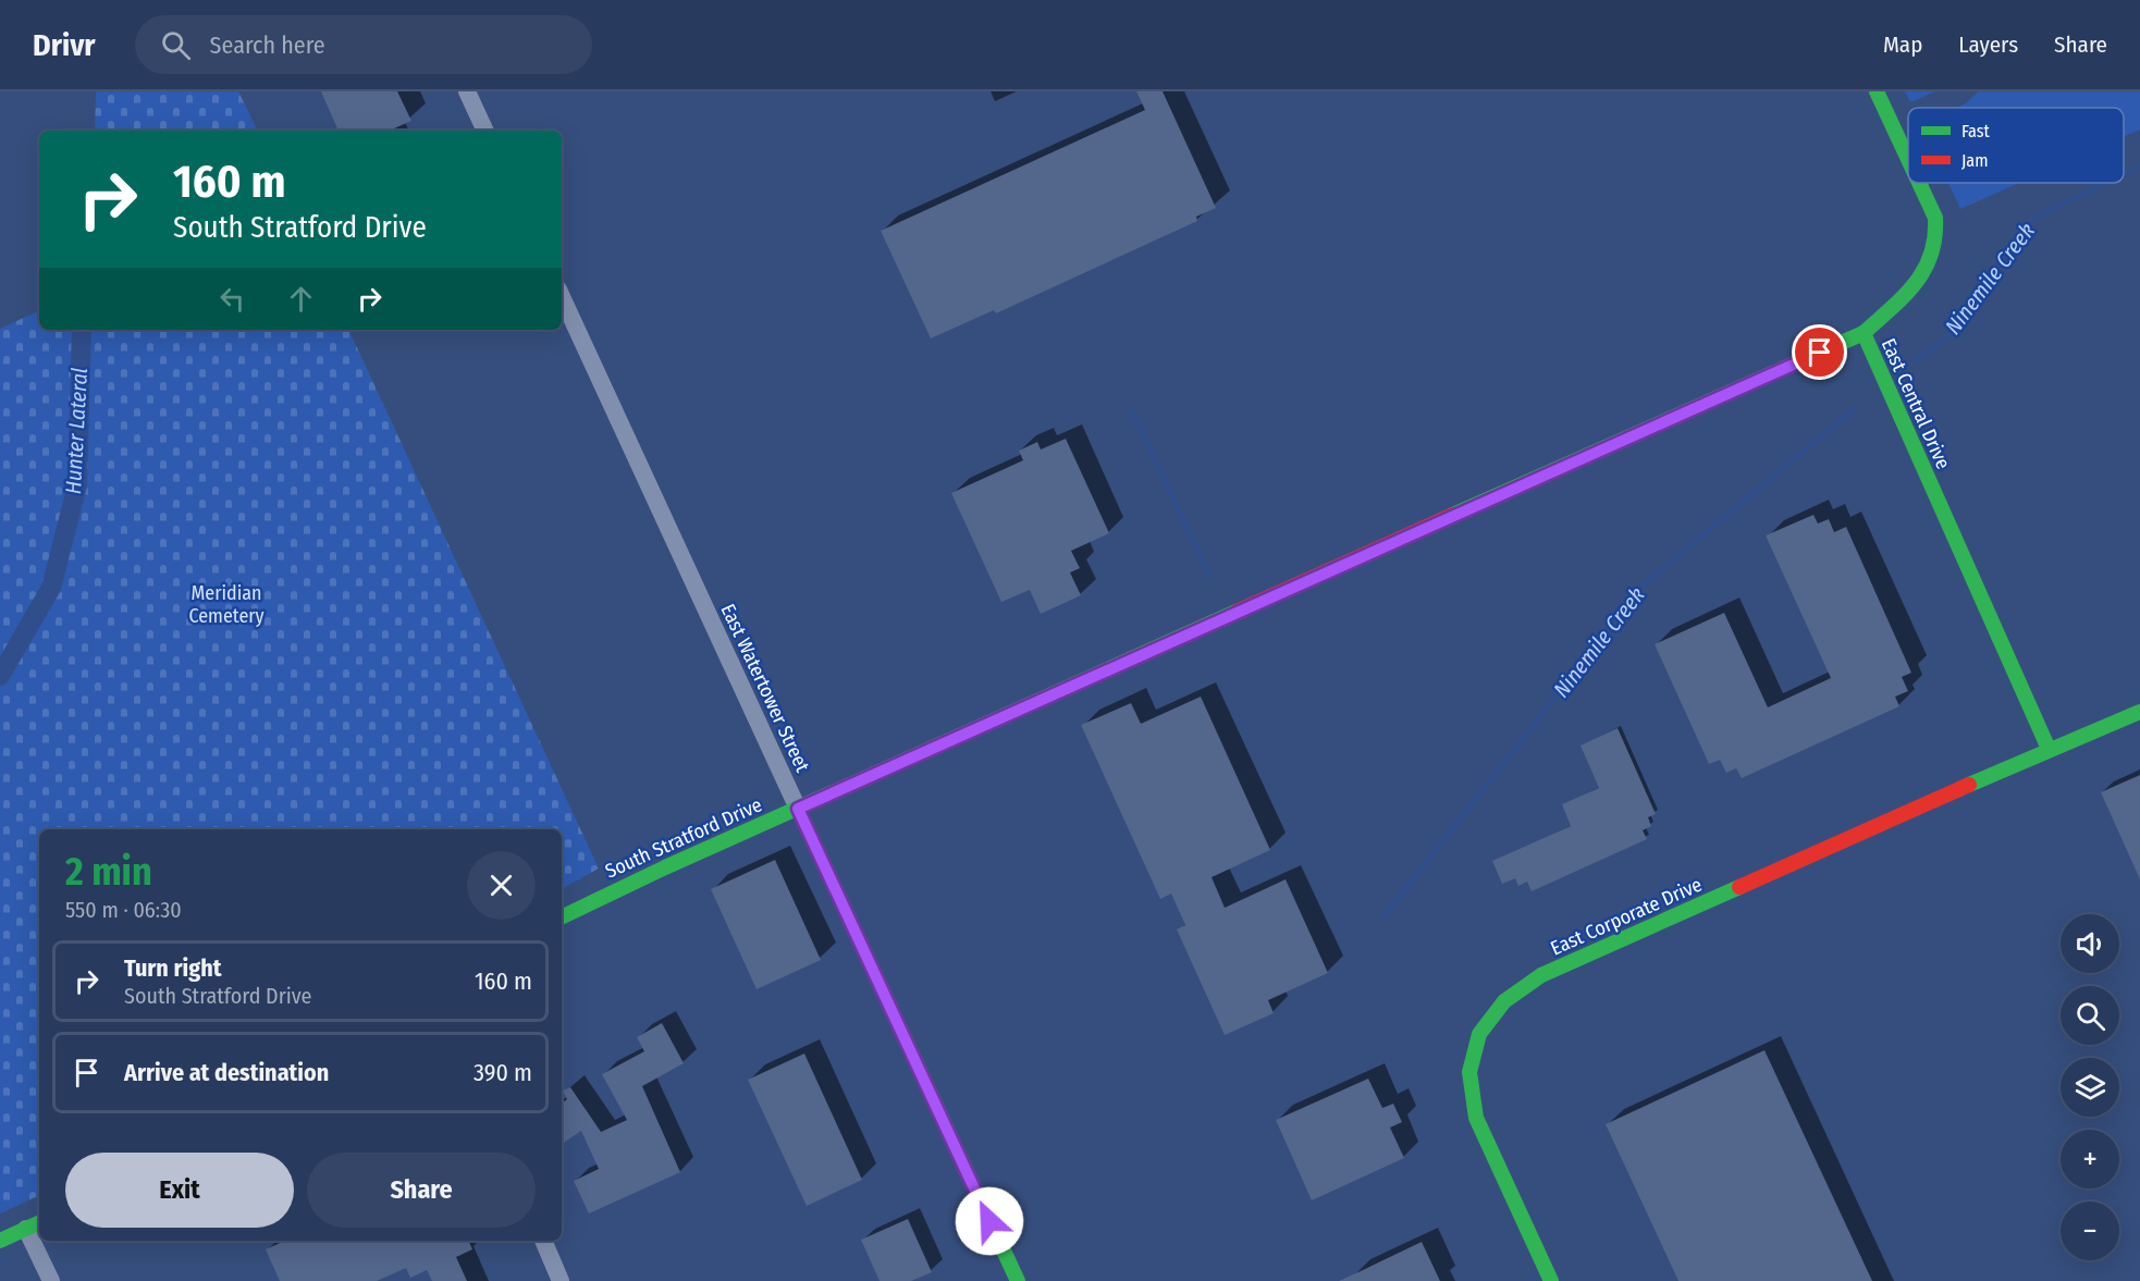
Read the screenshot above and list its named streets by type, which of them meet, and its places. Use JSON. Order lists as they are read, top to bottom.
{
  "streets": {
    "street": [
      "East Central Drive",
      "East Watertower Street",
      "South Stratford Drive",
      "East Corporate Drive"
    ]
  },
  "crossings": [
    ["East Central Drive", "South Stratford Drive"],
    ["East Central Drive", "East Corporate Drive"],
    ["East Watertower Street", "South Stratford Drive"]
  ],
  "water": ["Ninemile Creek", "Hunter Lateral"],
  "parks": ["Meridian Cemetery"],
  "legend": ["Fast", "Jam"],
  "page": {
    "header": "Drivr",
    "search": "Search here",
    "nav": ["Map", "Layers", "Share"],
    "turn": ["160 m", "South Stratford Drive"],
    "heading": ["2 min", "550 m · 06:30"],
    "map_buttons": ["+", "−"],
    "list": [
      {
        "name": "Turn right",
        "note": "South Stratford Drive",
        "value": "160 m"
      },
      {
        "name": "Arrive at destination",
        "value": "390 m"
      }
    ],
    "buttons": ["Exit", "Share"]
  }
}
